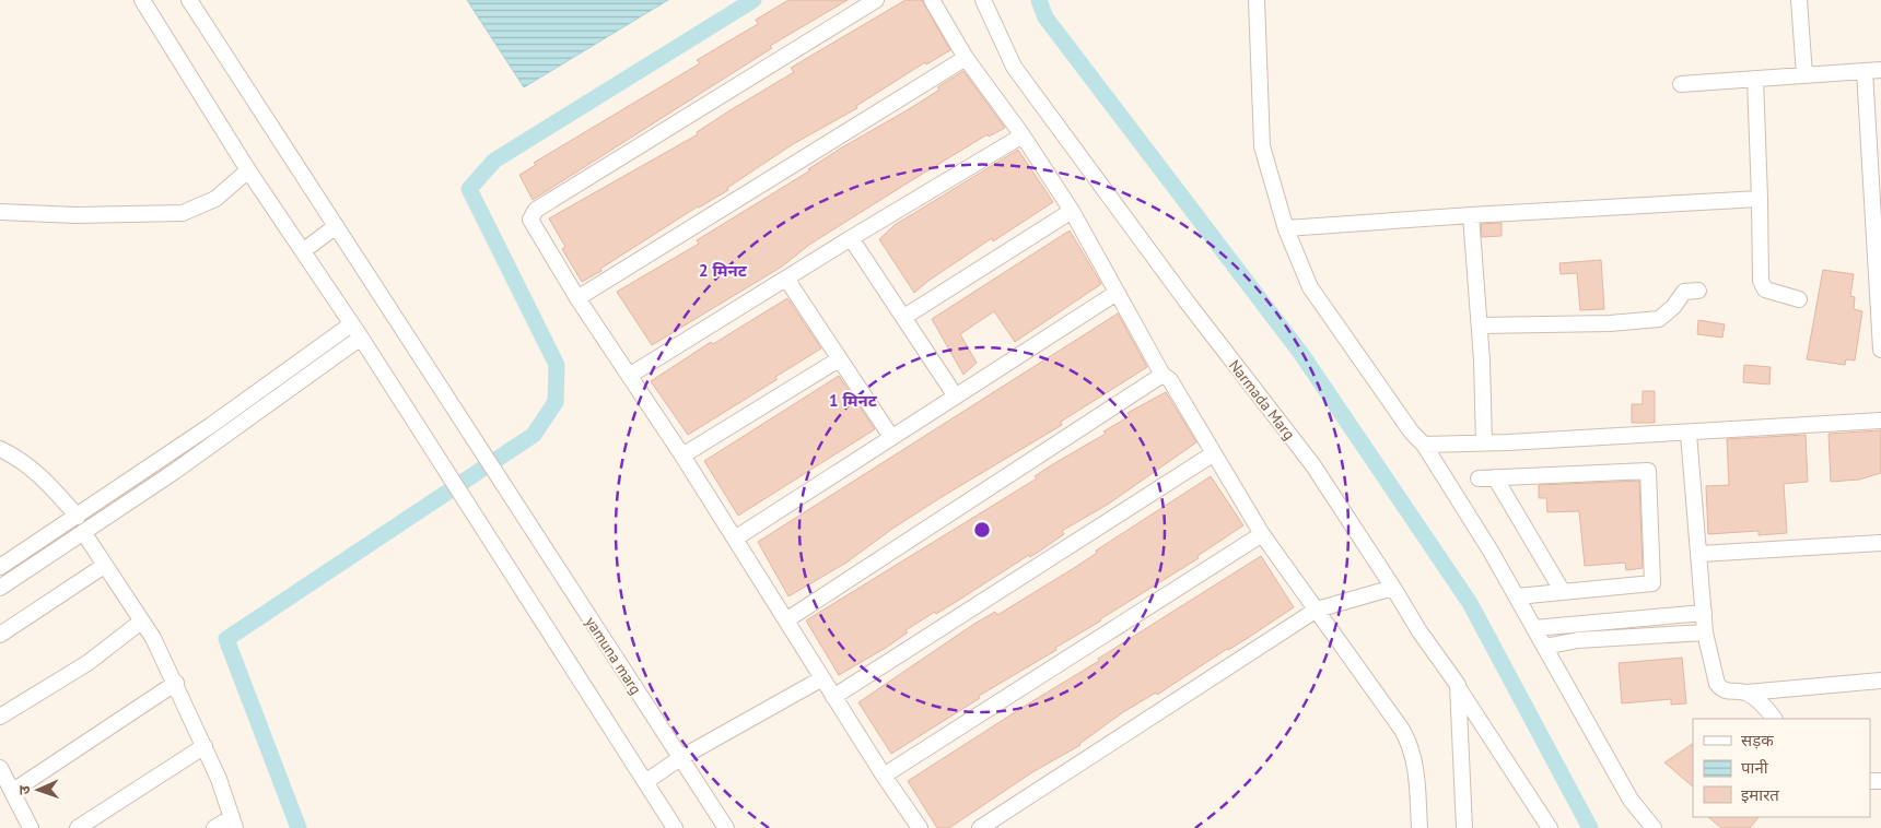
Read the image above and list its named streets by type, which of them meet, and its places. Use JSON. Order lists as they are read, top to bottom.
{
  "streets": {
    "street": ["Narmada Marg", "yamuna marg"]
  },
  "legend": ["सड़क", "पानी", "इमारत"],
  "north": "left",
  "rings": ["2 मिनट", "1 मिनट"]
}
